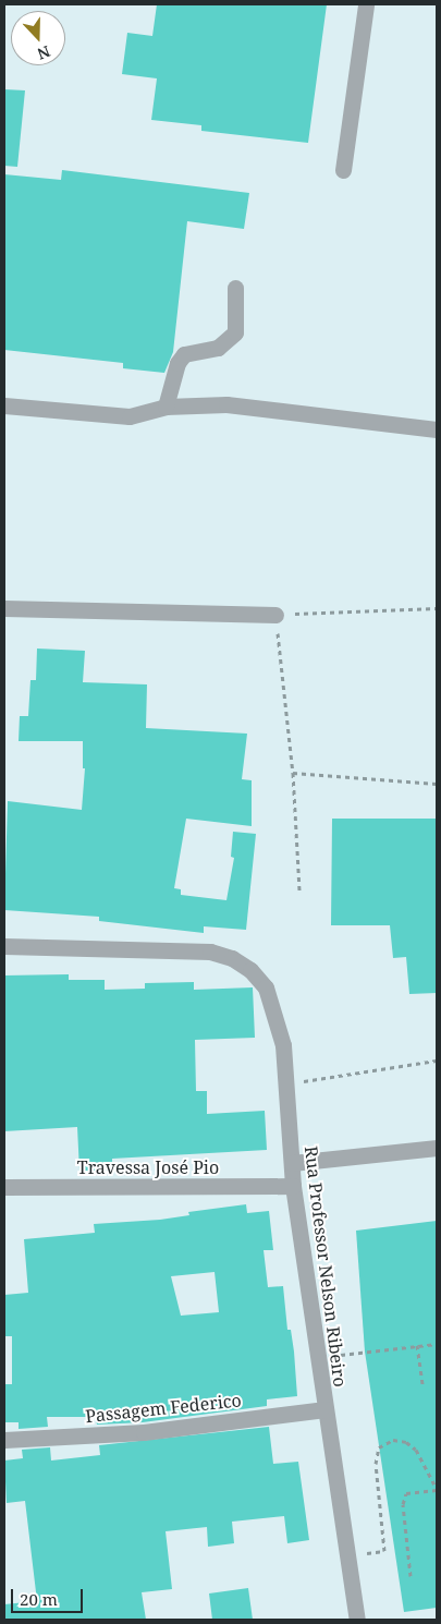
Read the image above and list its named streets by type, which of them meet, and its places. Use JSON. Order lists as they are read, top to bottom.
{
  "streets": {
    "street": ["Travessa José Pio", "Rua Professor Nelson Ribeiro", "Passagem Federico"]
  },
  "crossings": [
    ["Travessa José Pio", "Rua Professor Nelson Ribeiro"],
    ["Rua Professor Nelson Ribeiro", "Passagem Federico"]
  ],
  "scale_bar": "20 m",
  "north": "bottom"
}
